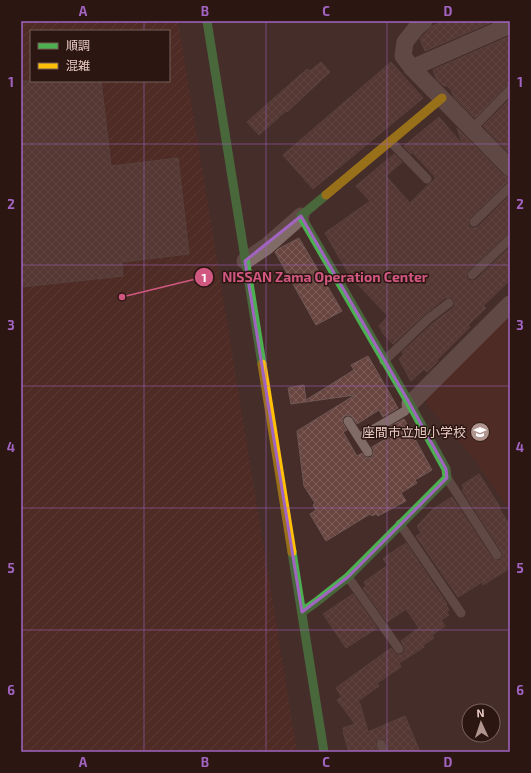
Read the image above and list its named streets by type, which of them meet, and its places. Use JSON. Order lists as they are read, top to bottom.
{
  "places": {
    "other": ["NISSAN Zama Operation Center"],
    "school or university": ["座間市立旭小学校"]
  },
  "legend": ["順調", "混雑"],
  "north": "top",
  "grid": {
    "columns": [
      "A",
      "B",
      "C",
      "D"
    ],
    "rows": [
      "1",
      "2",
      "3",
      "4",
      "5",
      "6"
    ]
  }
}
